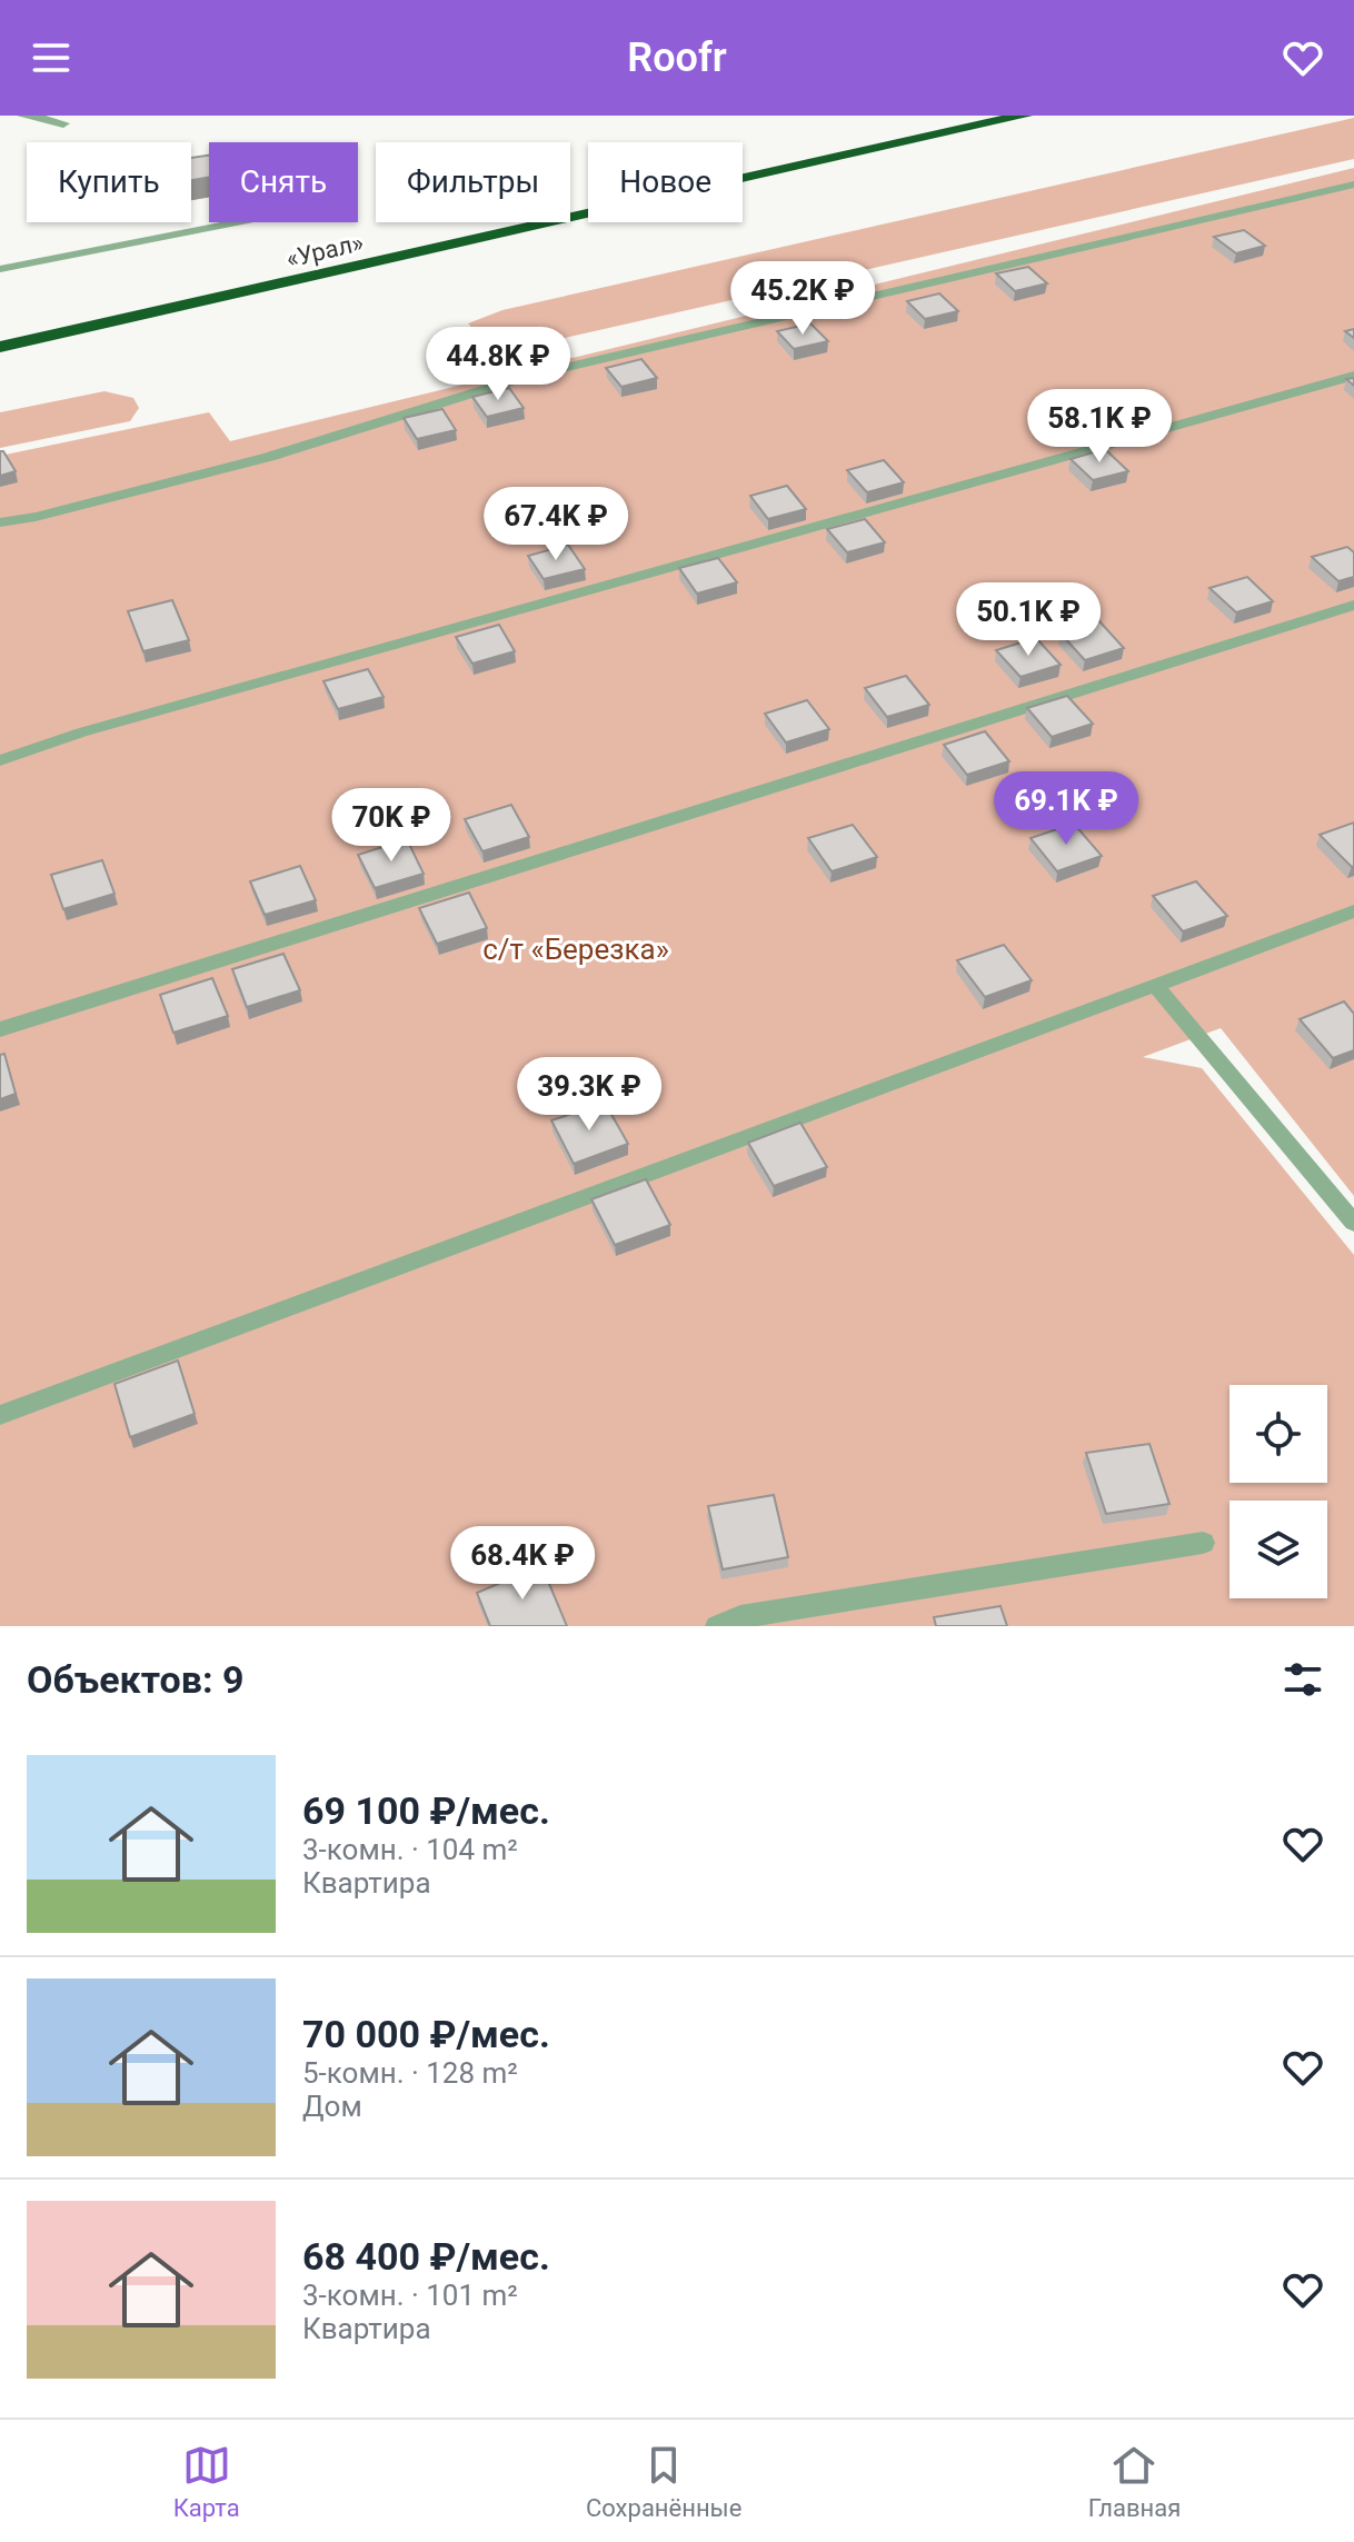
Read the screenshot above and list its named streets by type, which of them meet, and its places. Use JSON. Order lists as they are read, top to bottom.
{
  "streets": {
    "highway": ["«Урал»"]
  },
  "parks": ["с/т «Березка»"],
  "page": {
    "header": "Roofr",
    "chip": [
      "Купить",
      "Снять",
      "Фильтры",
      "Новое"
    ],
    "price": [
      "45.2K ₽",
      "44.8K ₽",
      "58.1K ₽",
      "67.4K ₽",
      "50.1K ₽",
      "69.1K ₽",
      "70K ₽",
      "39.3K ₽",
      "68.4K ₽"
    ],
    "heading": "Объектов: 9",
    "list": [
      {
        "name": "69 100 ₽/мес.",
        "note": "3-комн. · 104 m² · Квартира"
      },
      {
        "name": "70 000 ₽/мес.",
        "note": "5-комн. · 128 m² · Дом"
      },
      {
        "name": "68 400 ₽/мес.",
        "note": "3-комн. · 101 m² · Квартира"
      }
    ],
    "tabs": ["Карта", "Сохранённые", "Главная"]
  }
}
